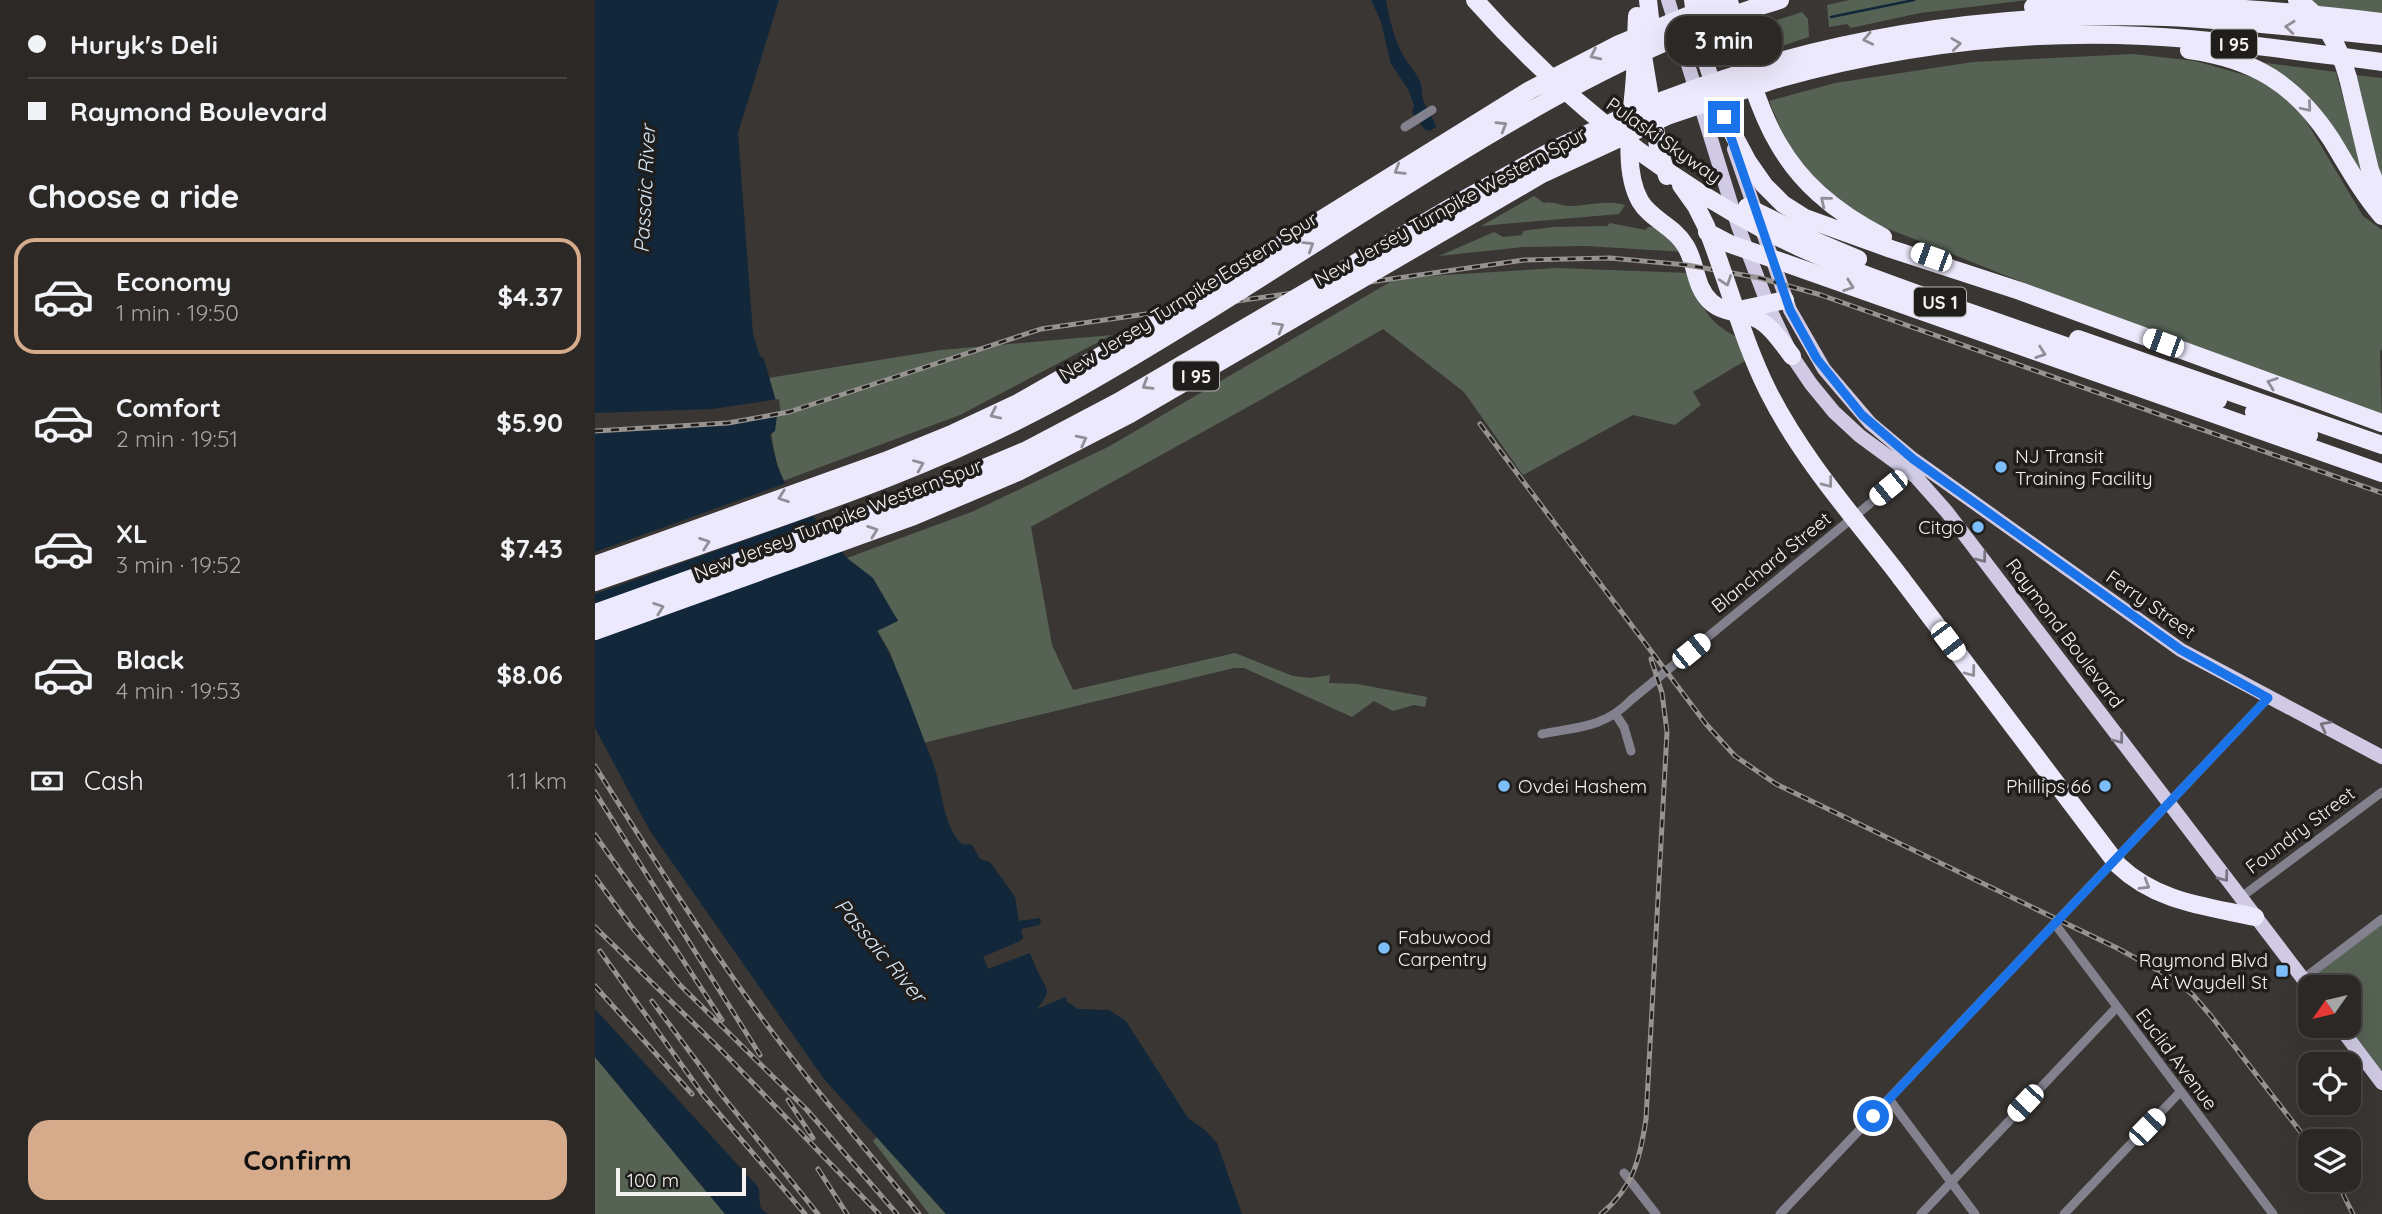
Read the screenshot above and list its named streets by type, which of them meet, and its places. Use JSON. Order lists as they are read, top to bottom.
{
  "streets": {
    "highway": [
      "I 95",
      "Pulaski Skyway",
      "New Jersey Turnpike Western Spur",
      "New Jersey Turnpike Eastern Spur",
      "US 1",
      "Raymond Boulevard"
    ],
    "main road": ["Ferry Street"],
    "street": ["Blanchard Street", "Foundry Street", "Euclid Avenue"]
  },
  "crossings": [
    ["Pulaski Skyway", "US 1"],
    ["Blanchard Street", "Ferry Street"],
    ["Blanchard Street", "Raymond Boulevard"],
    ["Ferry Street", "Raymond Boulevard"],
    ["Raymond Boulevard", "Foundry Street"]
  ],
  "water": ["Passaic River"],
  "places": {
    "other": [
      "NJ Transit Training Facility",
      "Citgo",
      "Ovdei Hashem",
      "Phillips 66",
      "Fabuwood Carpentry"
    ],
    "transit": ["Raymond Blvd At Waydell St"]
  },
  "scale_bar": "100 m",
  "north": "bottom left",
  "page": {
    "banner": ["Huryk's Deli", "Raymond Boulevard"],
    "bubble": "3 min",
    "heading": "Choose a ride",
    "list": [
      {
        "name": "Economy",
        "note": "1 min · 19:50",
        "value": "$4.37"
      },
      {
        "name": "Comfort",
        "note": "2 min · 19:51",
        "value": "$5.90"
      },
      {
        "name": "XL",
        "note": "3 min · 19:52",
        "value": "$7.43"
      },
      {
        "name": "Black",
        "note": "4 min · 19:53",
        "value": "$8.06"
      }
    ],
    "pay": ["Cash", "1.1 km"],
    "buttons": "Confirm",
    "scale": "100 m"
  }
}
